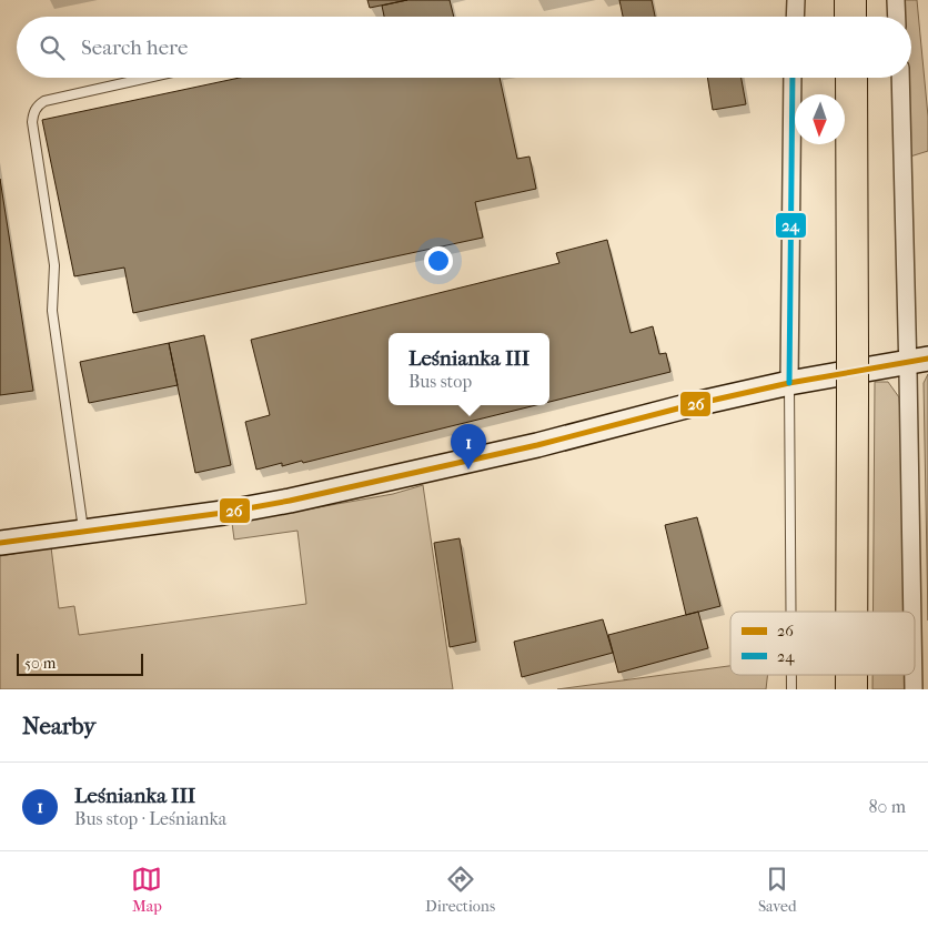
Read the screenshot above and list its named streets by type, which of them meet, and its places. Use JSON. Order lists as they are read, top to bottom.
{
  "lines": ["transit line 24", "transit line 26"],
  "legend": ["26", "24"],
  "scale_bar": "50 m",
  "north": "bottom",
  "page": {
    "search": "Search here",
    "popup": ["Leśnianka III", "Bus stop"],
    "pins": "1",
    "scale": "50 m",
    "heading": "Nearby",
    "list": [
      {
        "mark": "1",
        "name": "Leśnianka III",
        "note": "Bus stop · Leśnianka",
        "value": "80 m"
      }
    ],
    "nav": ["Map", "Directions", "Saved"]
  }
}
